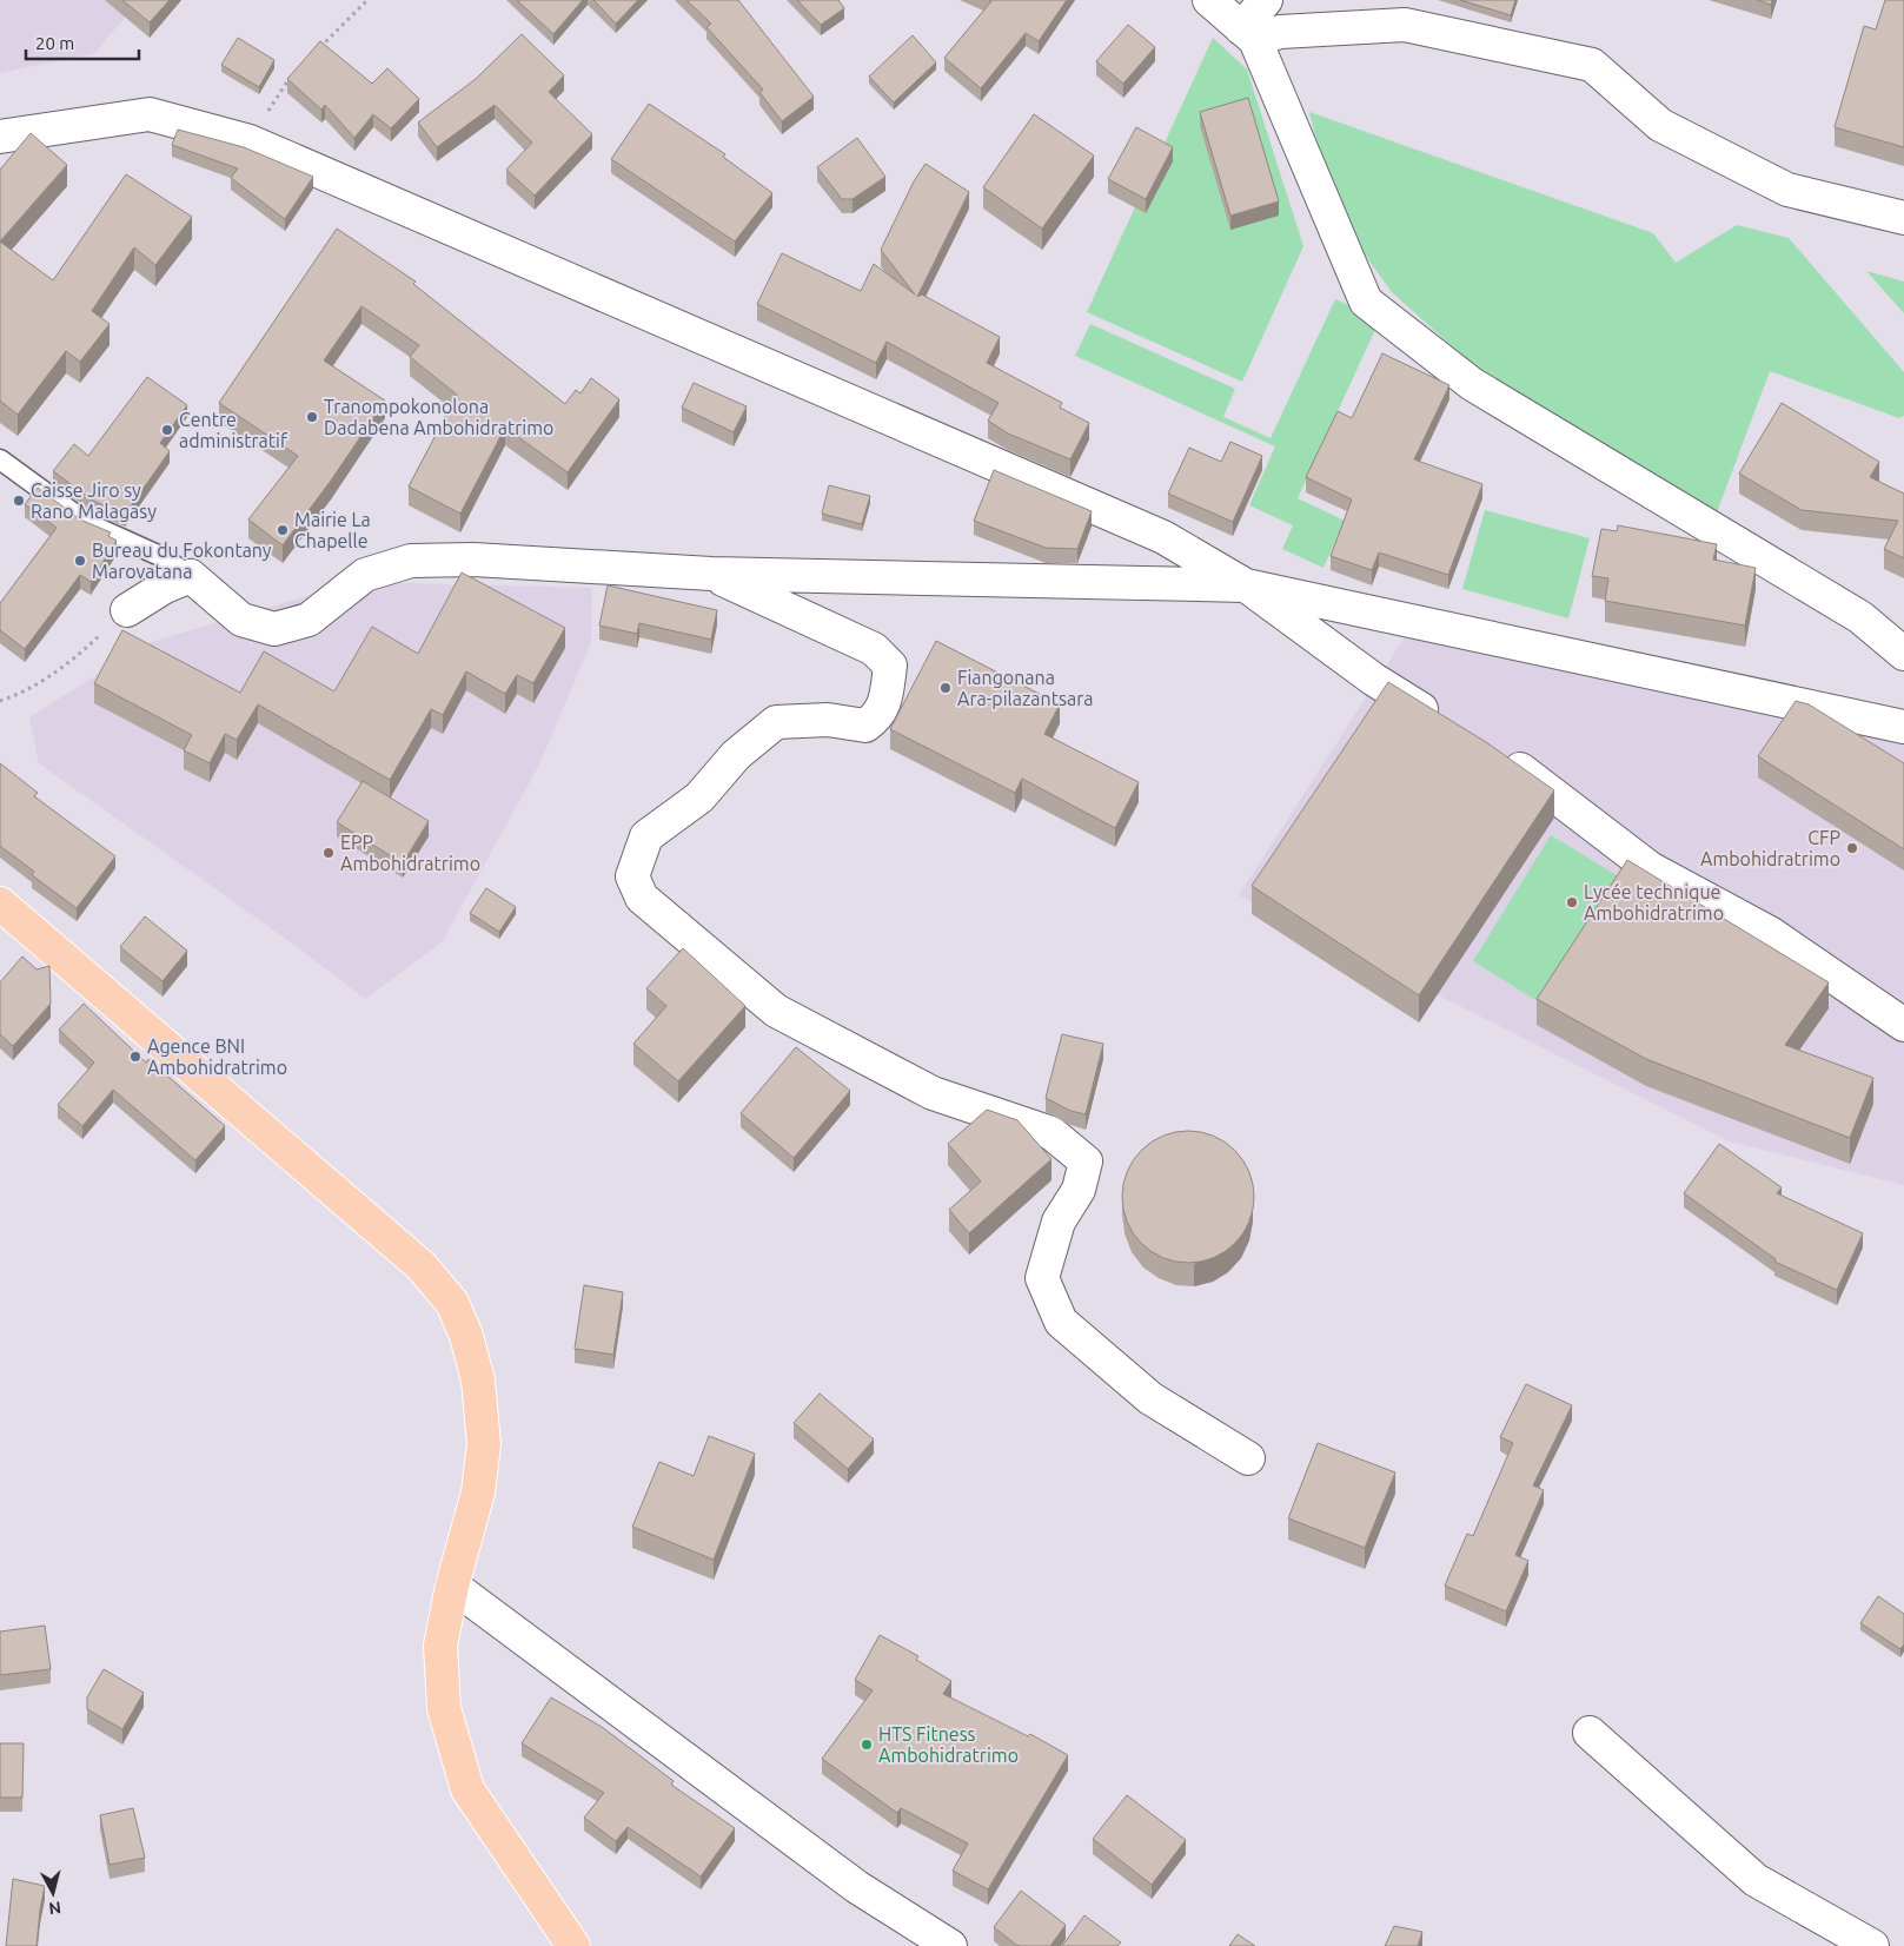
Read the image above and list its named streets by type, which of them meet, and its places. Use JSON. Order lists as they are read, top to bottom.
{
  "places": [
    "Tranompokonolona Dadabena Ambohidratrimo",
    "Centre administratif",
    "Caisse Jiro sy Rano Malagasy",
    "Mairie La Chapelle",
    "Bureau du Fokontany Marovatana",
    "Fiangonana Ara-pilazantsara",
    "CFP Ambohidratrimo",
    "EPP Ambohidratrimo",
    "Lycée technique Ambohidratrimo",
    "Agence BNI Ambohidratrimo",
    "HTS Fitness Ambohidratrimo"
  ],
  "scale_bar": "20 m",
  "north": "bottom"
}
